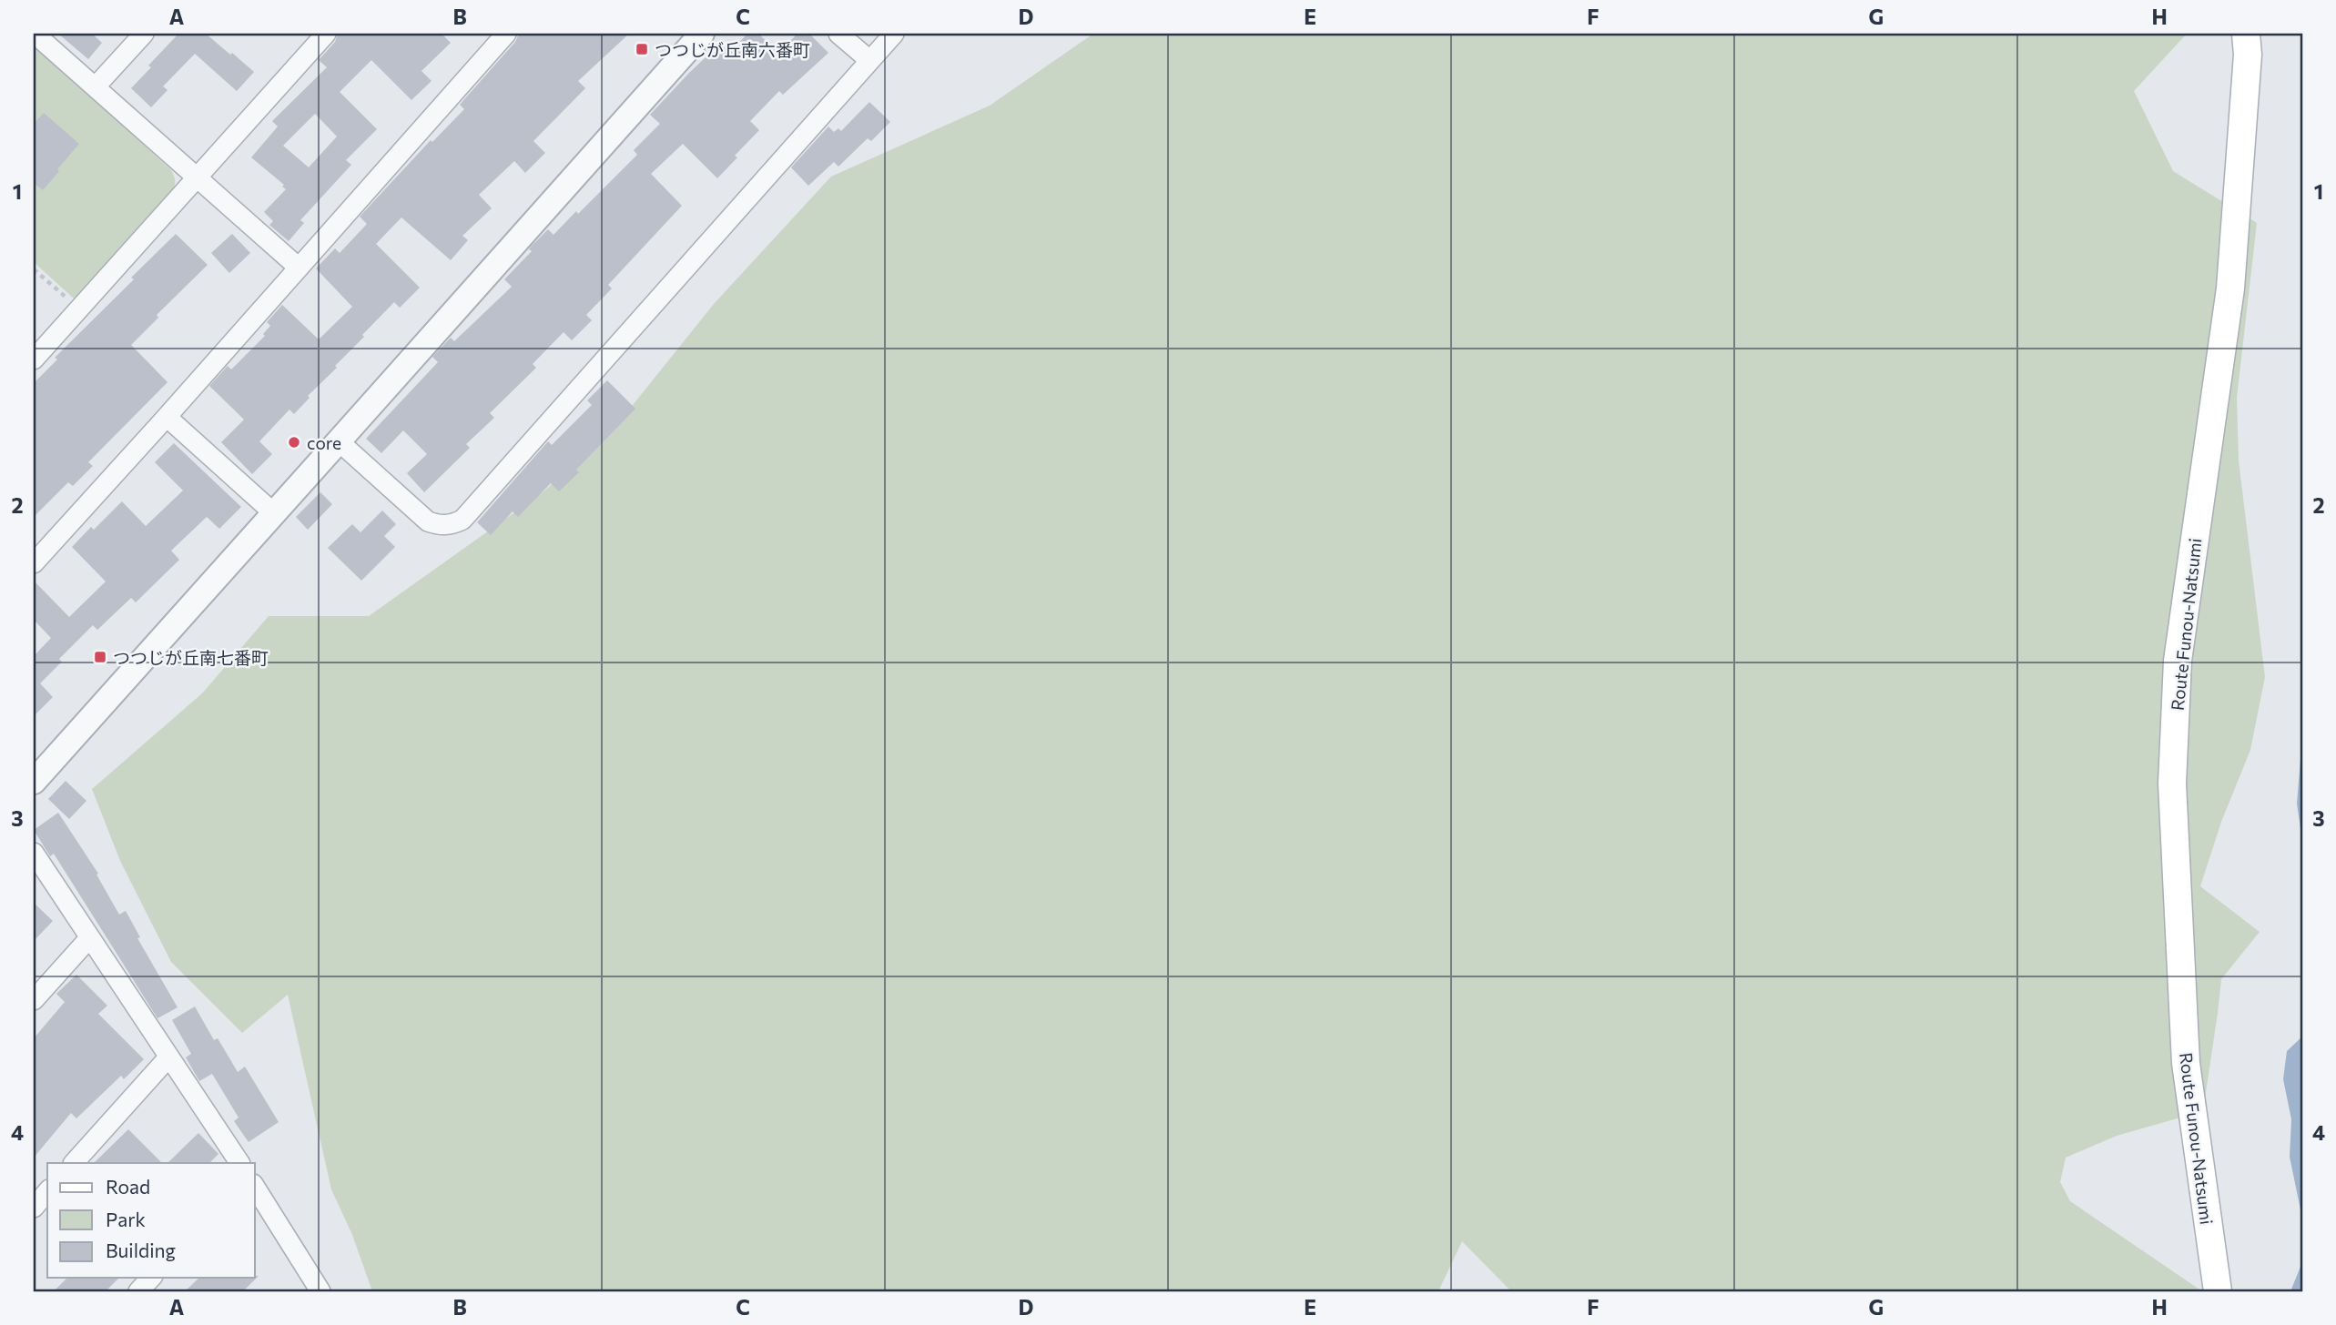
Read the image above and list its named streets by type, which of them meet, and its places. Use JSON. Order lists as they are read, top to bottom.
{
  "streets": {
    "main road": ["Route Funou-Natsumi"]
  },
  "places": {
    "transit": ["つつじが丘南六番町", "つつじが丘南七番町"],
    "other": ["core"]
  },
  "legend": ["Road", "Park", "Building"],
  "grid": {
    "columns": [
      "A",
      "B",
      "C",
      "D",
      "E",
      "F",
      "G",
      "H"
    ],
    "rows": [
      "1",
      "2",
      "3",
      "4"
    ]
  }
}
